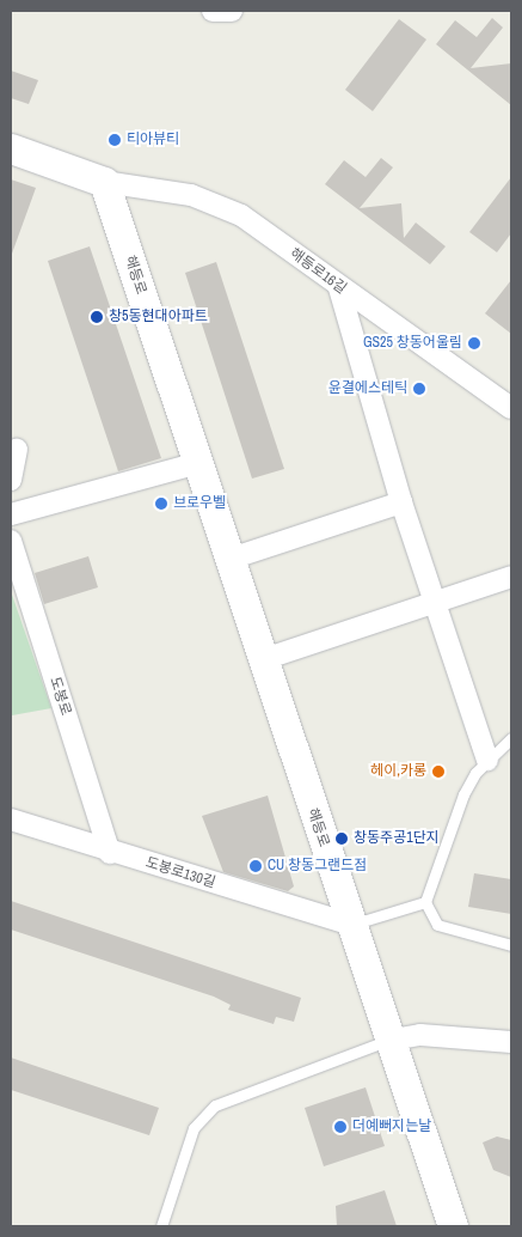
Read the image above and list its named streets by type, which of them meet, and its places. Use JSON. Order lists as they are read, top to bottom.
{
  "streets": {
    "main road": ["해등로"],
    "street": ["해등로16길", "도봉로", "도봉로130길"]
  },
  "crossings": [
    ["해등로16길", "해등로"],
    ["해등로", "도봉로130길"],
    ["도봉로", "도봉로130길"]
  ],
  "places": [
    "티아뷰티",
    "창5동현대아파트",
    "GS25 창동어울림",
    "윤결에스테틱",
    "브로우벨",
    "헤이,카롱",
    "창동주공1단지",
    "CU 창동그랜드점",
    "더예뻐지는날"
  ]
}
